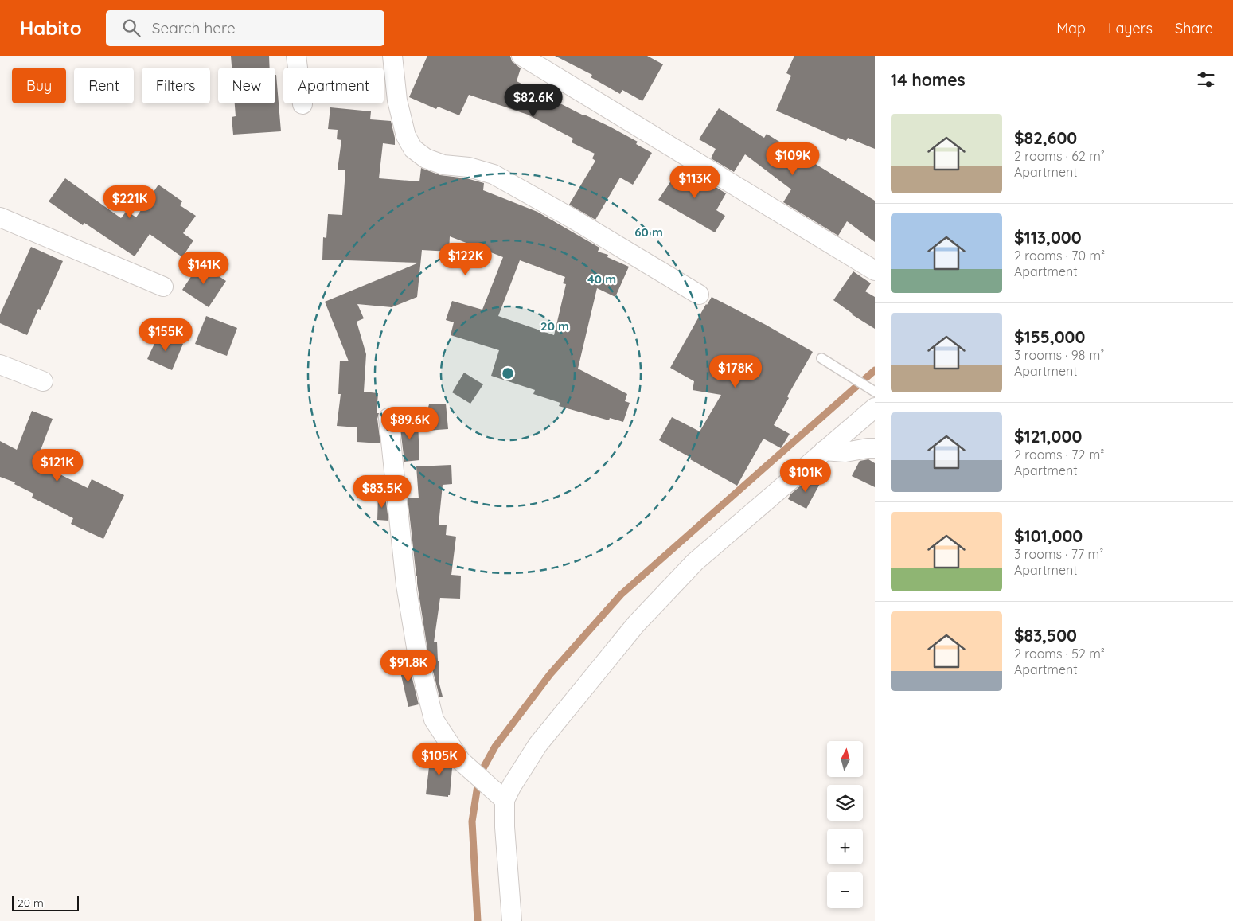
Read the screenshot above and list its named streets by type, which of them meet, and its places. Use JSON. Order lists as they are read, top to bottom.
{
  "scale_bar": "20 m",
  "north": "top",
  "page": {
    "header": "Habito",
    "search": "Search here",
    "nav": ["Map", "Layers", "Share"],
    "heading": "14 homes",
    "chip": [
      "Buy",
      "Rent",
      "Filters",
      "New",
      "Apartment"
    ],
    "price": [
      "$82.6K",
      "$109K",
      "$113K",
      "$221K",
      "$122K",
      "$141K",
      "$155K",
      "$178K",
      "$89.6K",
      "$121K",
      "$101K",
      "$83.5K",
      "$91.8K",
      "$105K"
    ],
    "list": [
      {
        "name": "$82,600",
        "note": "2 rooms · 62 m² · Apartment"
      },
      {
        "name": "$113,000",
        "note": "2 rooms · 70 m² · Apartment"
      },
      {
        "name": "$155,000",
        "note": "3 rooms · 98 m² · Apartment"
      },
      {
        "name": "$121,000",
        "note": "2 rooms · 72 m² · Apartment"
      },
      {
        "name": "$101,000",
        "note": "3 rooms · 77 m² · Apartment"
      },
      {
        "name": "$83,500",
        "note": "2 rooms · 52 m² · Apartment"
      }
    ],
    "map_buttons": ["+", "−"],
    "scale": "20 m"
  },
  "rings": ["60 m", "40 m", "20 m"]
}
